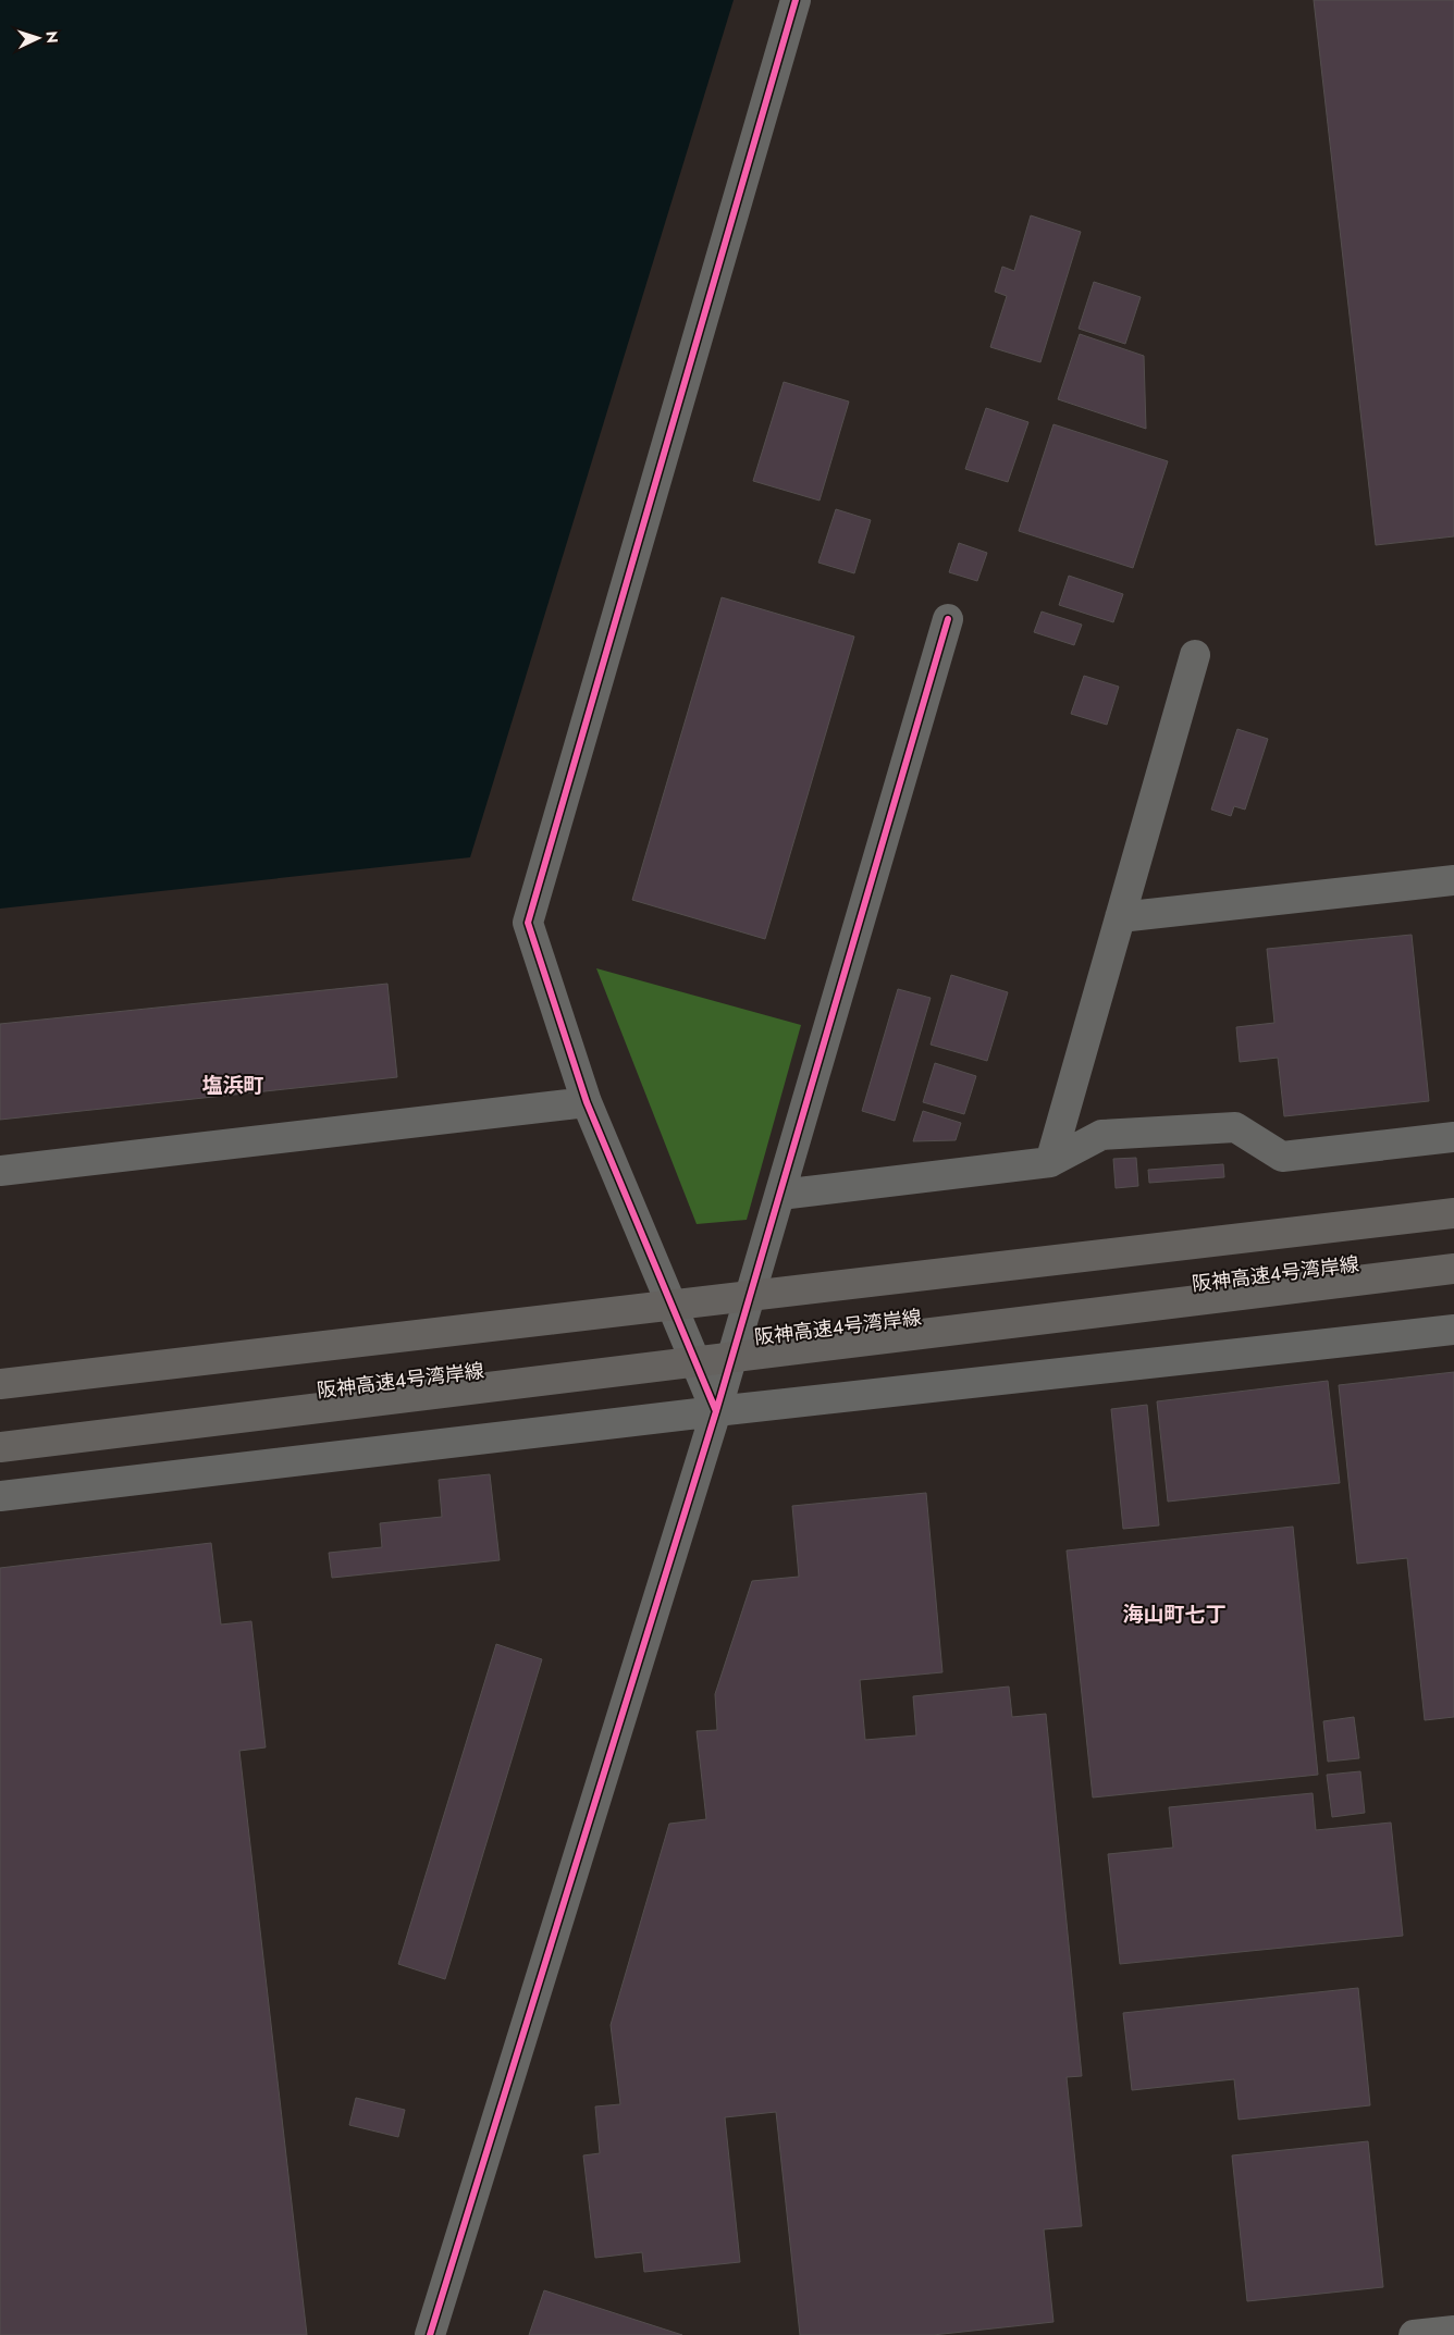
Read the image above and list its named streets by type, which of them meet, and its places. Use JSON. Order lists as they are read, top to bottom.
{
  "streets": {
    "highway": ["阪神高速4号湾岸線"]
  },
  "districts": ["塩浜町", "海山町七丁"],
  "north": "right"
}
